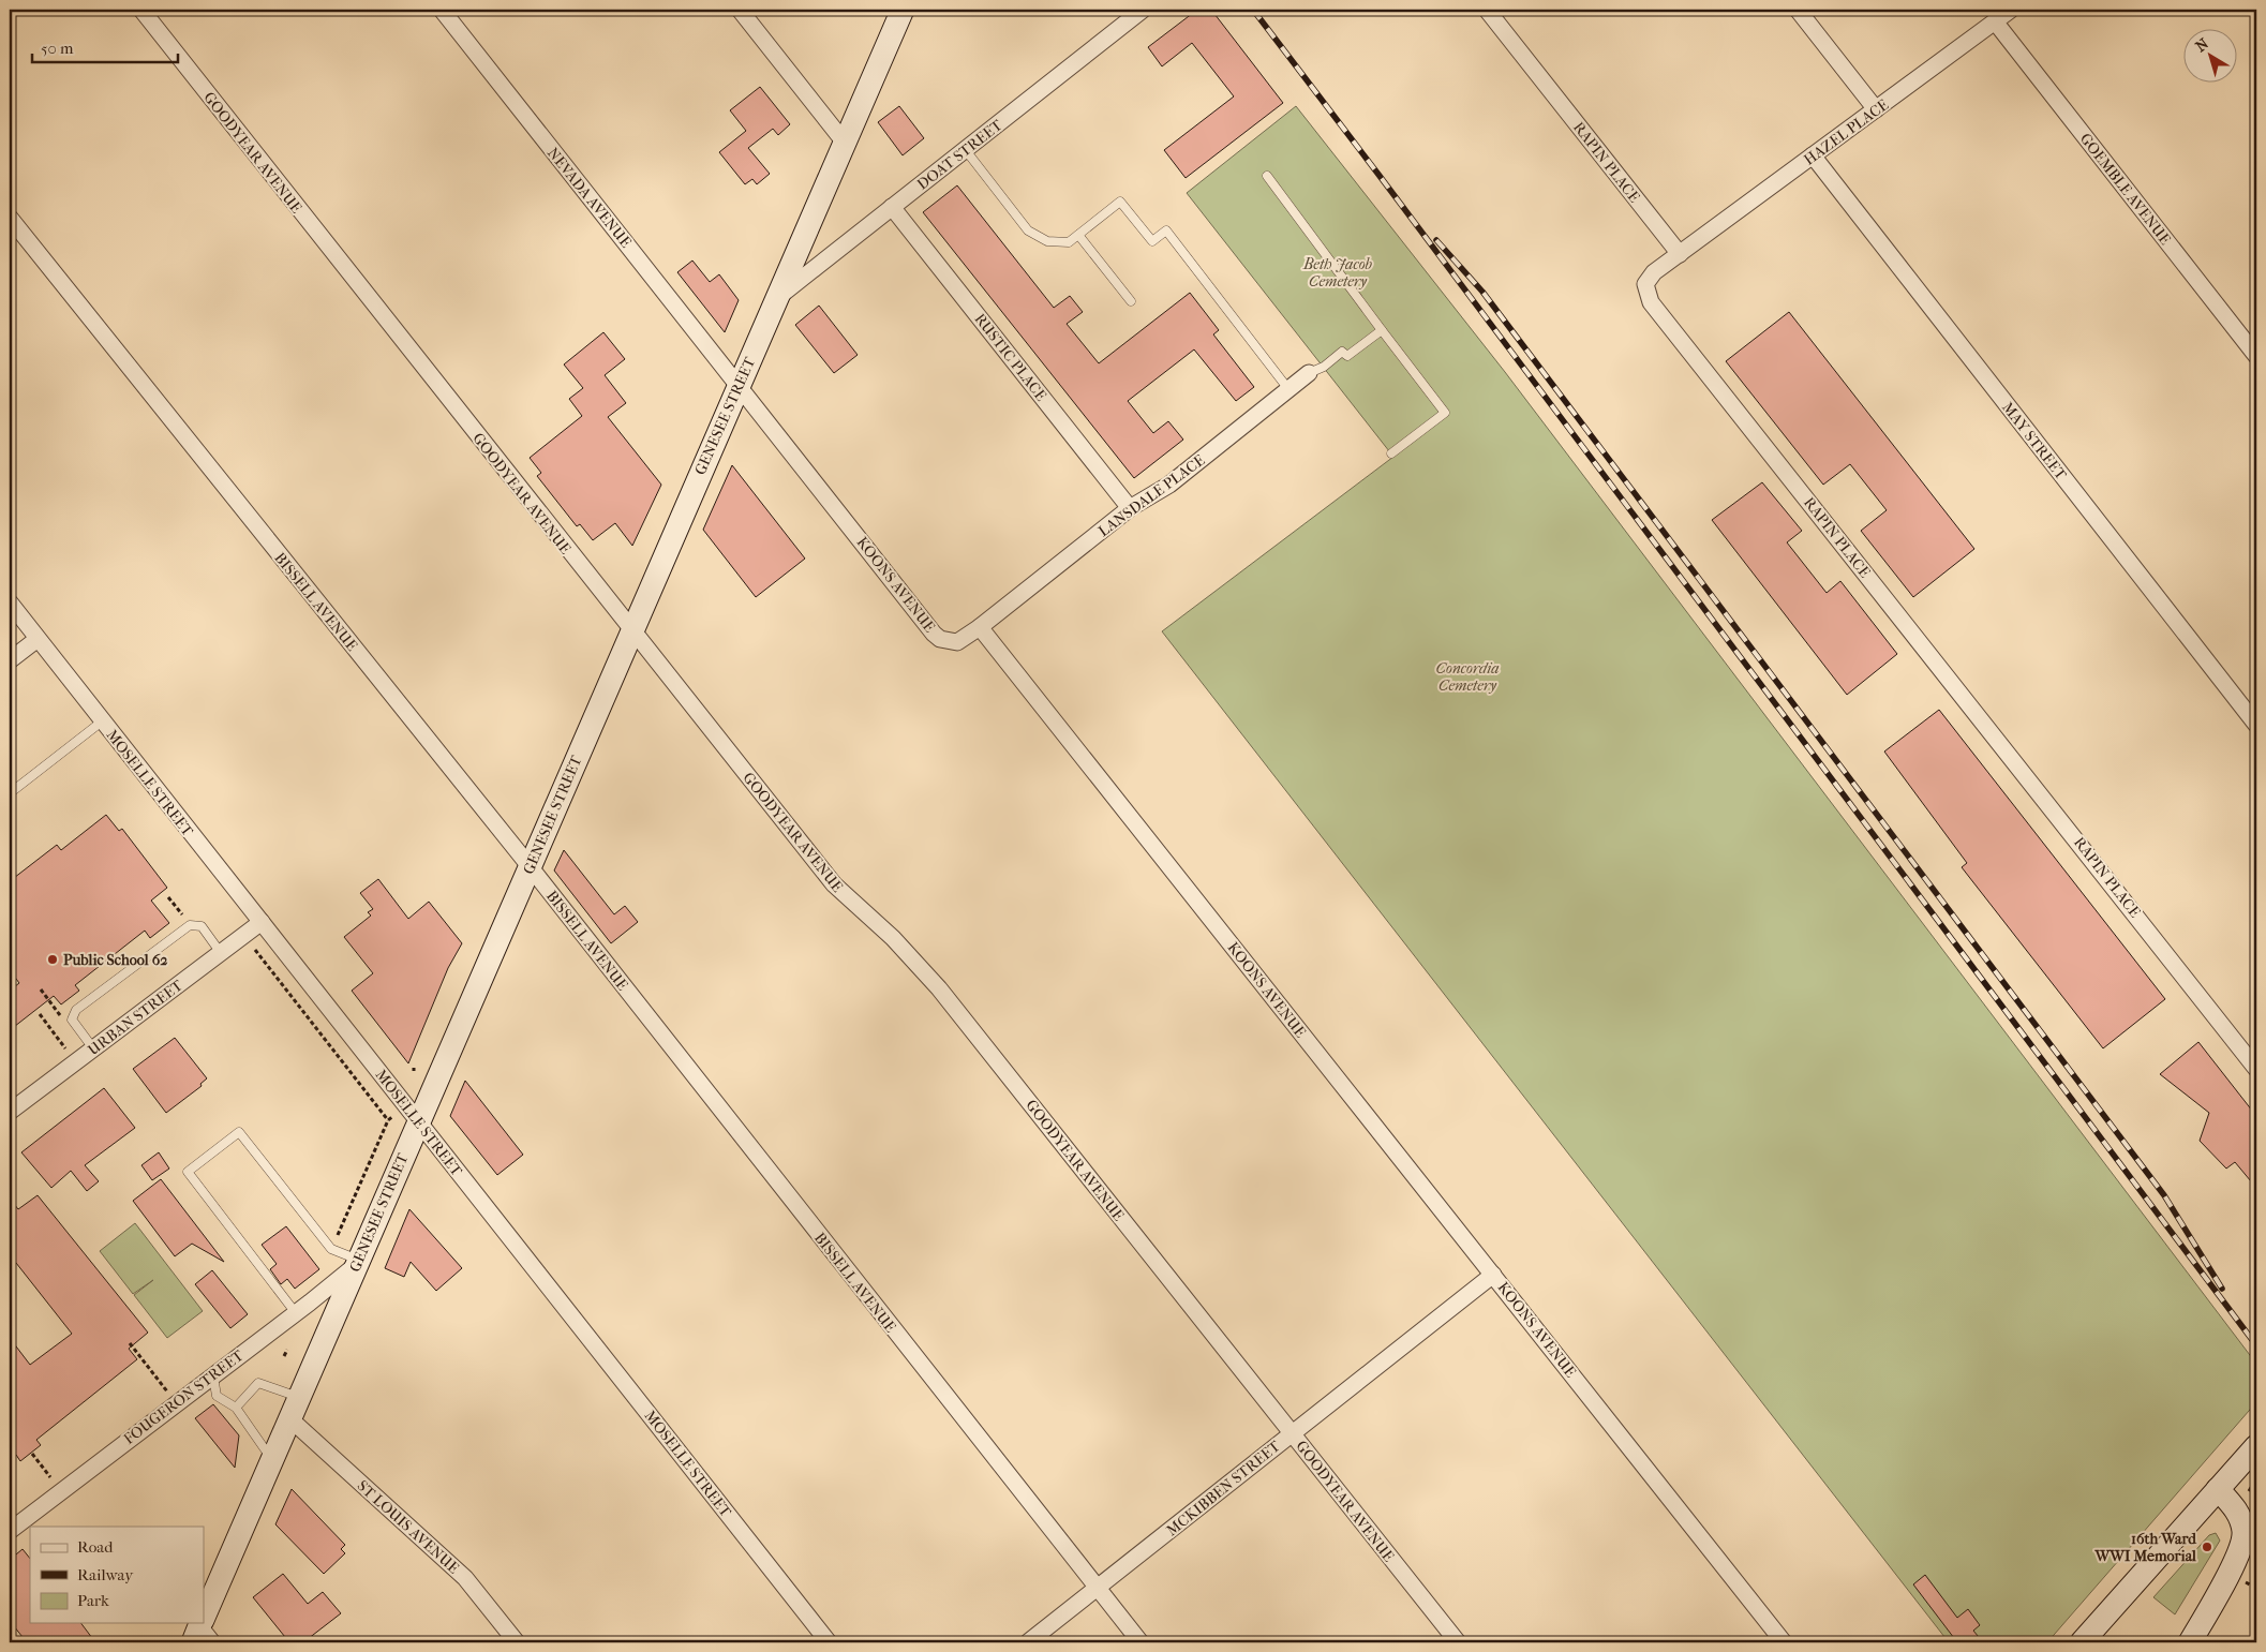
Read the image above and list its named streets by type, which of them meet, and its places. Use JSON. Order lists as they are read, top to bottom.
{
  "streets": {
    "main road": ["GENESEE STREET"],
    "street": [
      "HAZEL PLACE",
      "GOODYEAR AVENUE",
      "DOAT STREET",
      "RAPIN PLACE",
      "GOEMBLE AVENUE",
      "NEVADA AVENUE",
      "RUSTIC PLACE",
      "MAY STREET",
      "LANSDALE PLACE",
      "KOONS AVENUE",
      "BISSELL AVENUE",
      "MOSELLE STREET",
      "URBAN STREET",
      "FOUGERON STREET",
      "MCKIBBEN STREET",
      "ST LOUIS AVENUE"
    ]
  },
  "crossings": [
    ["HAZEL PLACE", "RAPIN PLACE"],
    ["HAZEL PLACE", "GOEMBLE AVENUE"],
    ["HAZEL PLACE", "MAY STREET"],
    ["GOODYEAR AVENUE", "GENESEE STREET"],
    ["GOODYEAR AVENUE", "MCKIBBEN STREET"],
    ["DOAT STREET", "RUSTIC PLACE"],
    ["DOAT STREET", "GENESEE STREET"],
    ["NEVADA AVENUE", "GENESEE STREET"],
    ["NEVADA AVENUE", "KOONS AVENUE"],
    ["RUSTIC PLACE", "LANSDALE PLACE"],
    ["GENESEE STREET", "KOONS AVENUE"],
    ["GENESEE STREET", "BISSELL AVENUE"],
    ["GENESEE STREET", "MOSELLE STREET"],
    ["GENESEE STREET", "FOUGERON STREET"],
    ["GENESEE STREET", "ST LOUIS AVENUE"],
    ["LANSDALE PLACE", "KOONS AVENUE"],
    ["KOONS AVENUE", "MCKIBBEN STREET"],
    ["BISSELL AVENUE", "MCKIBBEN STREET"],
    ["MOSELLE STREET", "URBAN STREET"]
  ],
  "parks": ["Beth Jacob Cemetery", "Concordia Cemetery"],
  "places": ["Public School 62", "16th Ward WWI Memorial"],
  "legend": ["Road", "Railway", "Park"],
  "scale_bar": "50 m",
  "north": "top left"
}
